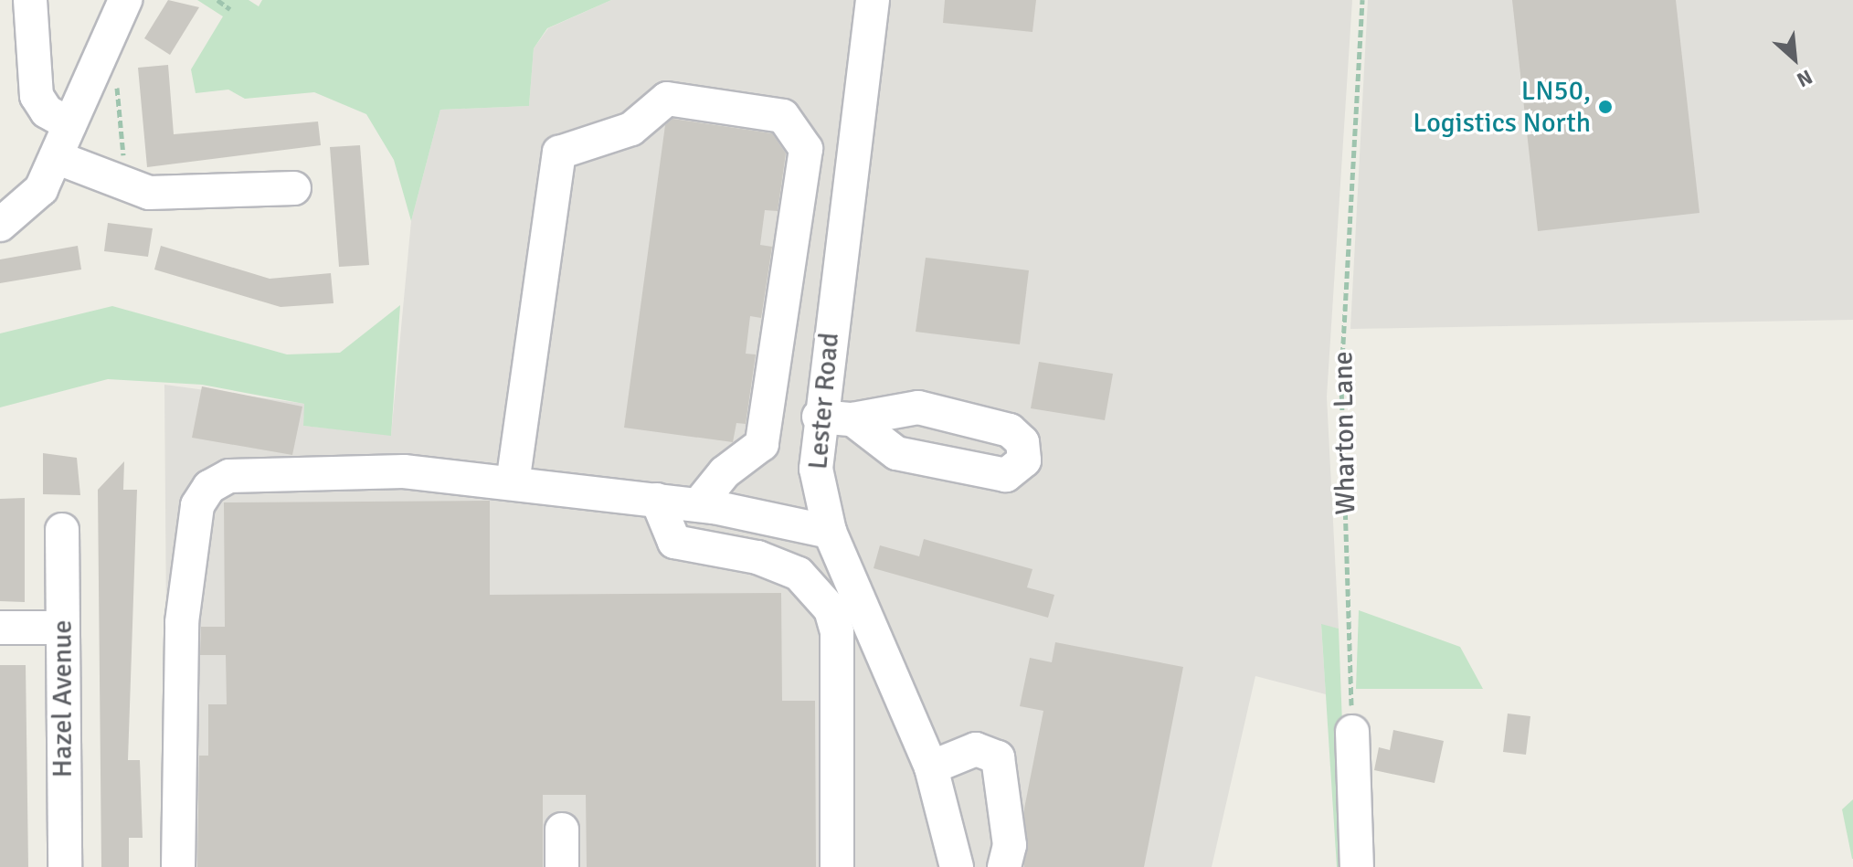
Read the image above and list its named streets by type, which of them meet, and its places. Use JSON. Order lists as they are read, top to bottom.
{
  "streets": {
    "street": ["Lester Road", "Hazel Avenue"],
    "path": ["Wharton Lane"]
  },
  "places": ["LN50, Logistics North"],
  "north": "bottom right"
}
